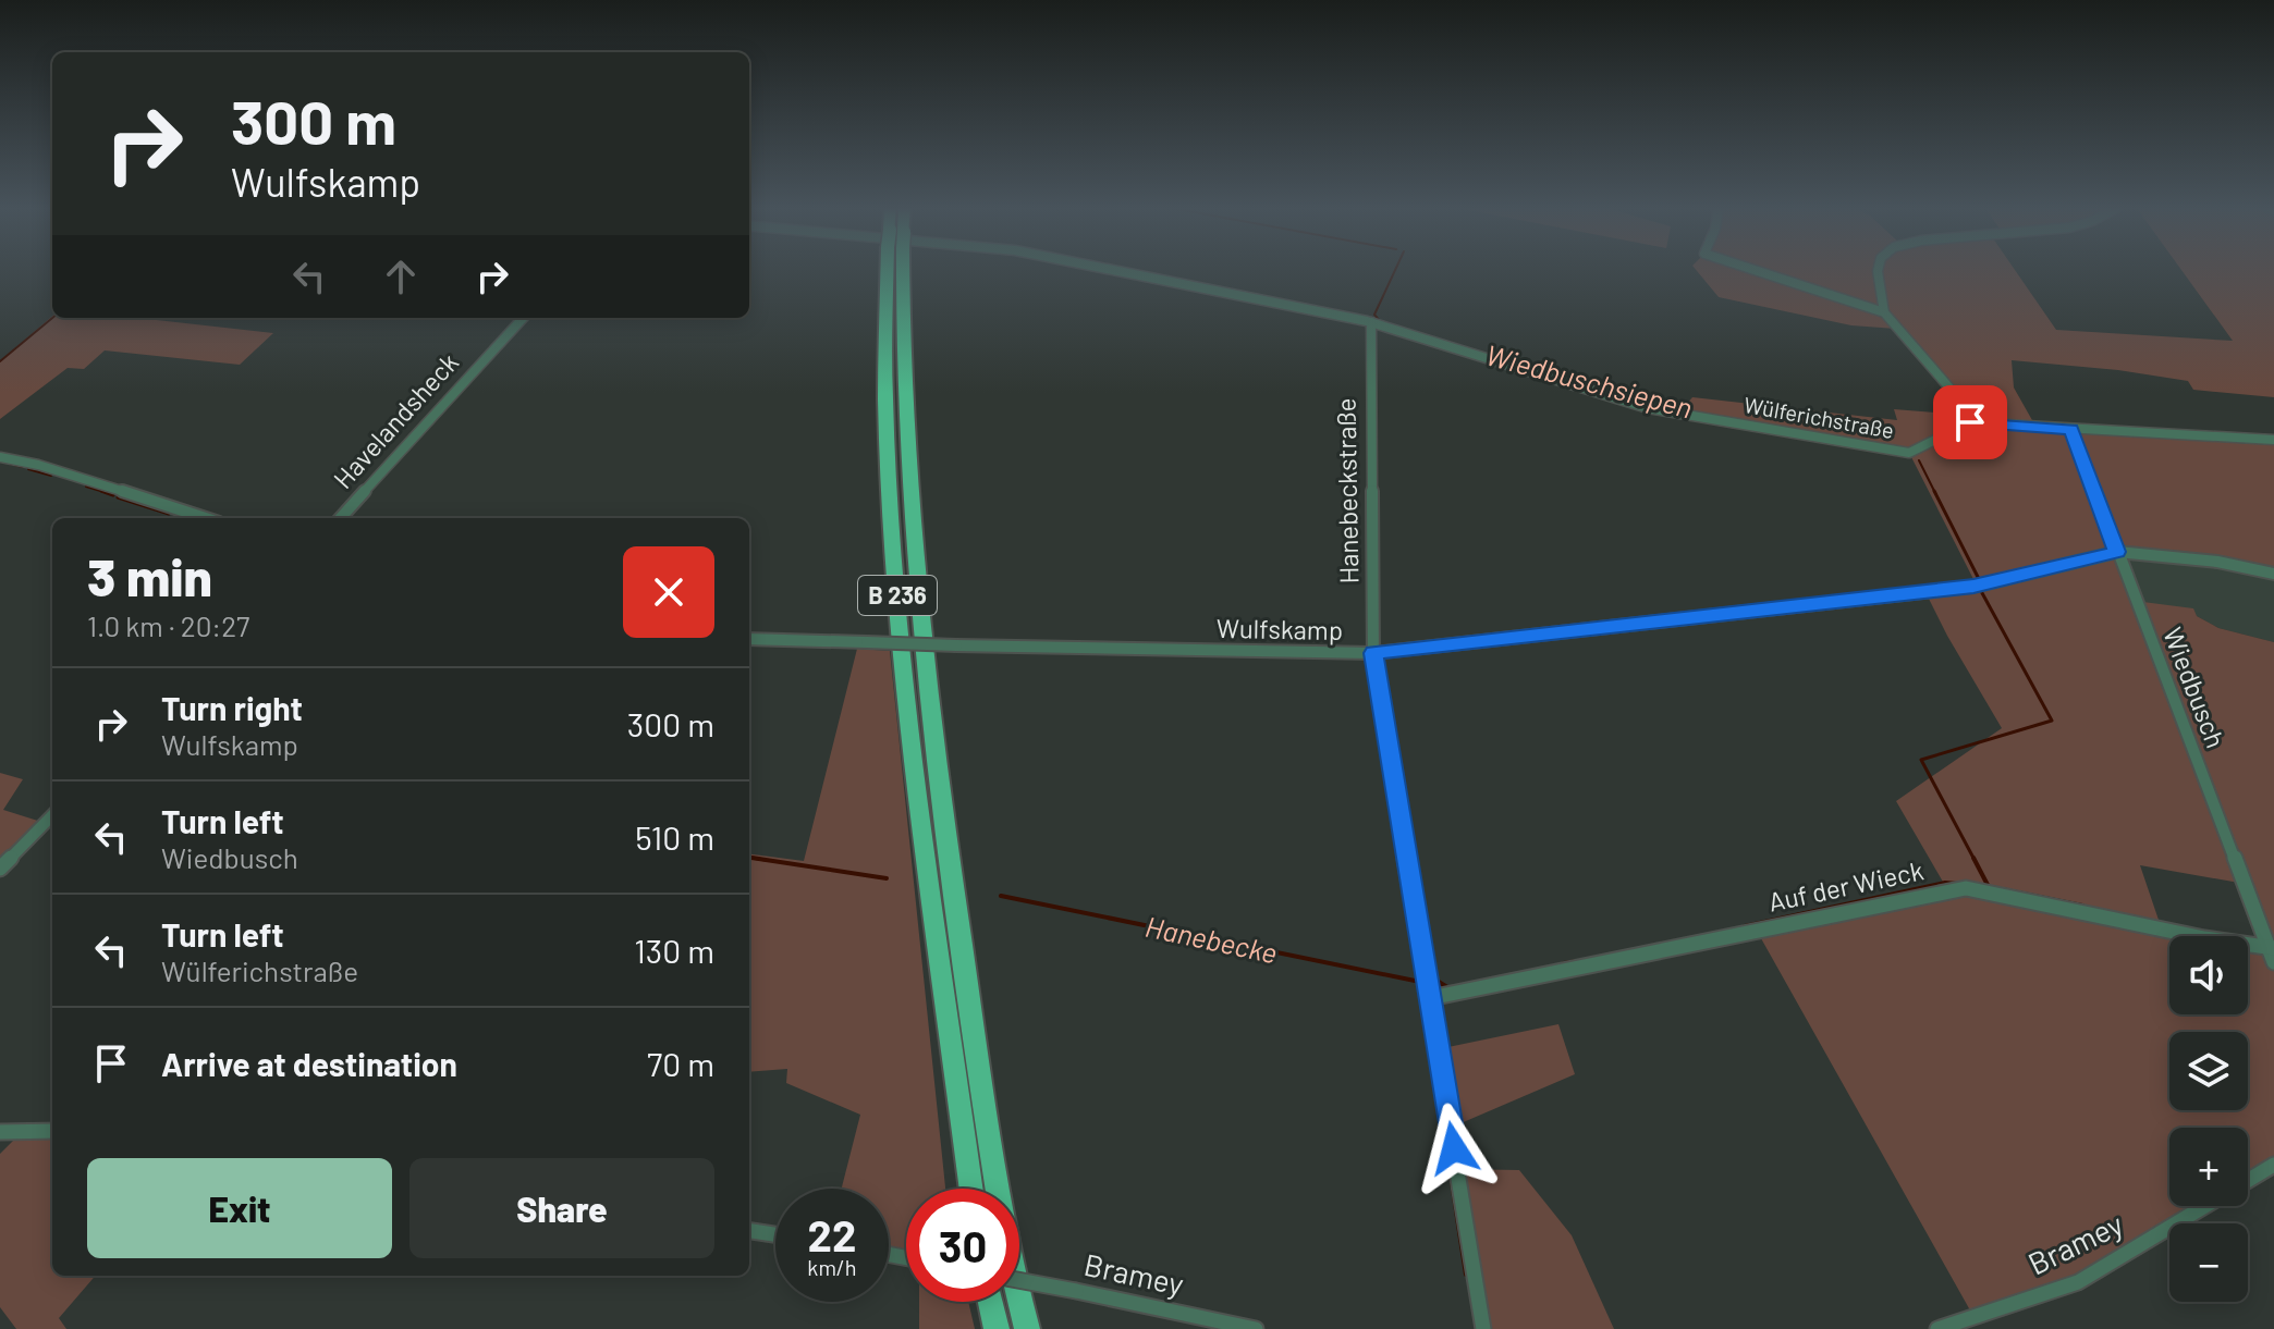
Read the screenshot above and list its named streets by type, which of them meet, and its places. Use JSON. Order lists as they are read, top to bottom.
{
  "streets": {
    "highway": ["B 236"],
    "street": [
      "Wülferichstraße",
      "Havelandsheck",
      "Hanebeckstraße",
      "Wulfskamp",
      "Wiedbusch",
      "Auf der Wieck",
      "Bramey"
    ]
  },
  "crossings": [
    ["Wülferichstraße", "Hanebeckstraße"],
    ["Hanebeckstraße", "Wulfskamp"],
    ["Hanebeckstraße", "Auf der Wieck"],
    ["Wulfskamp", "Wiedbusch"],
    ["Wiedbusch", "Auf der Wieck"]
  ],
  "water": ["Wiedbuschsiepen", "Hanebecke"],
  "page": {
    "turn": ["300 m", "Wulfskamp"],
    "heading": ["3 min", "1.0 km · 20:27"],
    "list": [
      {
        "name": "Turn right",
        "note": "Wulfskamp",
        "value": "300 m"
      },
      {
        "name": "Turn left",
        "note": "Wiedbusch",
        "value": "510 m"
      },
      {
        "name": "Turn left",
        "note": "Wülferichstraße",
        "value": "130 m"
      },
      {
        "name": "Arrive at destination",
        "value": "70 m"
      }
    ],
    "map_buttons": ["+", "−"],
    "buttons": ["Exit", "Share"],
    "speed": "22 km/h",
    "limit": "30"
  }
}
